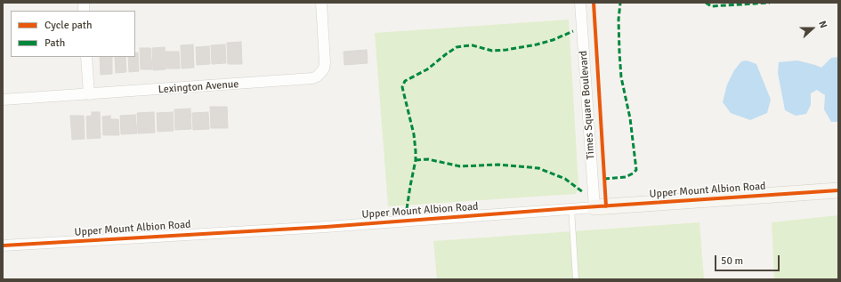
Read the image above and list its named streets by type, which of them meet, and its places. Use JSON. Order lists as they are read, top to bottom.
{
  "streets": {
    "street": ["Lexington Avenue", "Times Square Boulevard", "Upper Mount Albion Road"]
  },
  "crossings": [
    ["Times Square Boulevard", "Upper Mount Albion Road"]
  ],
  "legend": ["Cycle path", "Path"],
  "scale_bar": "50 m",
  "north": "right"
}
